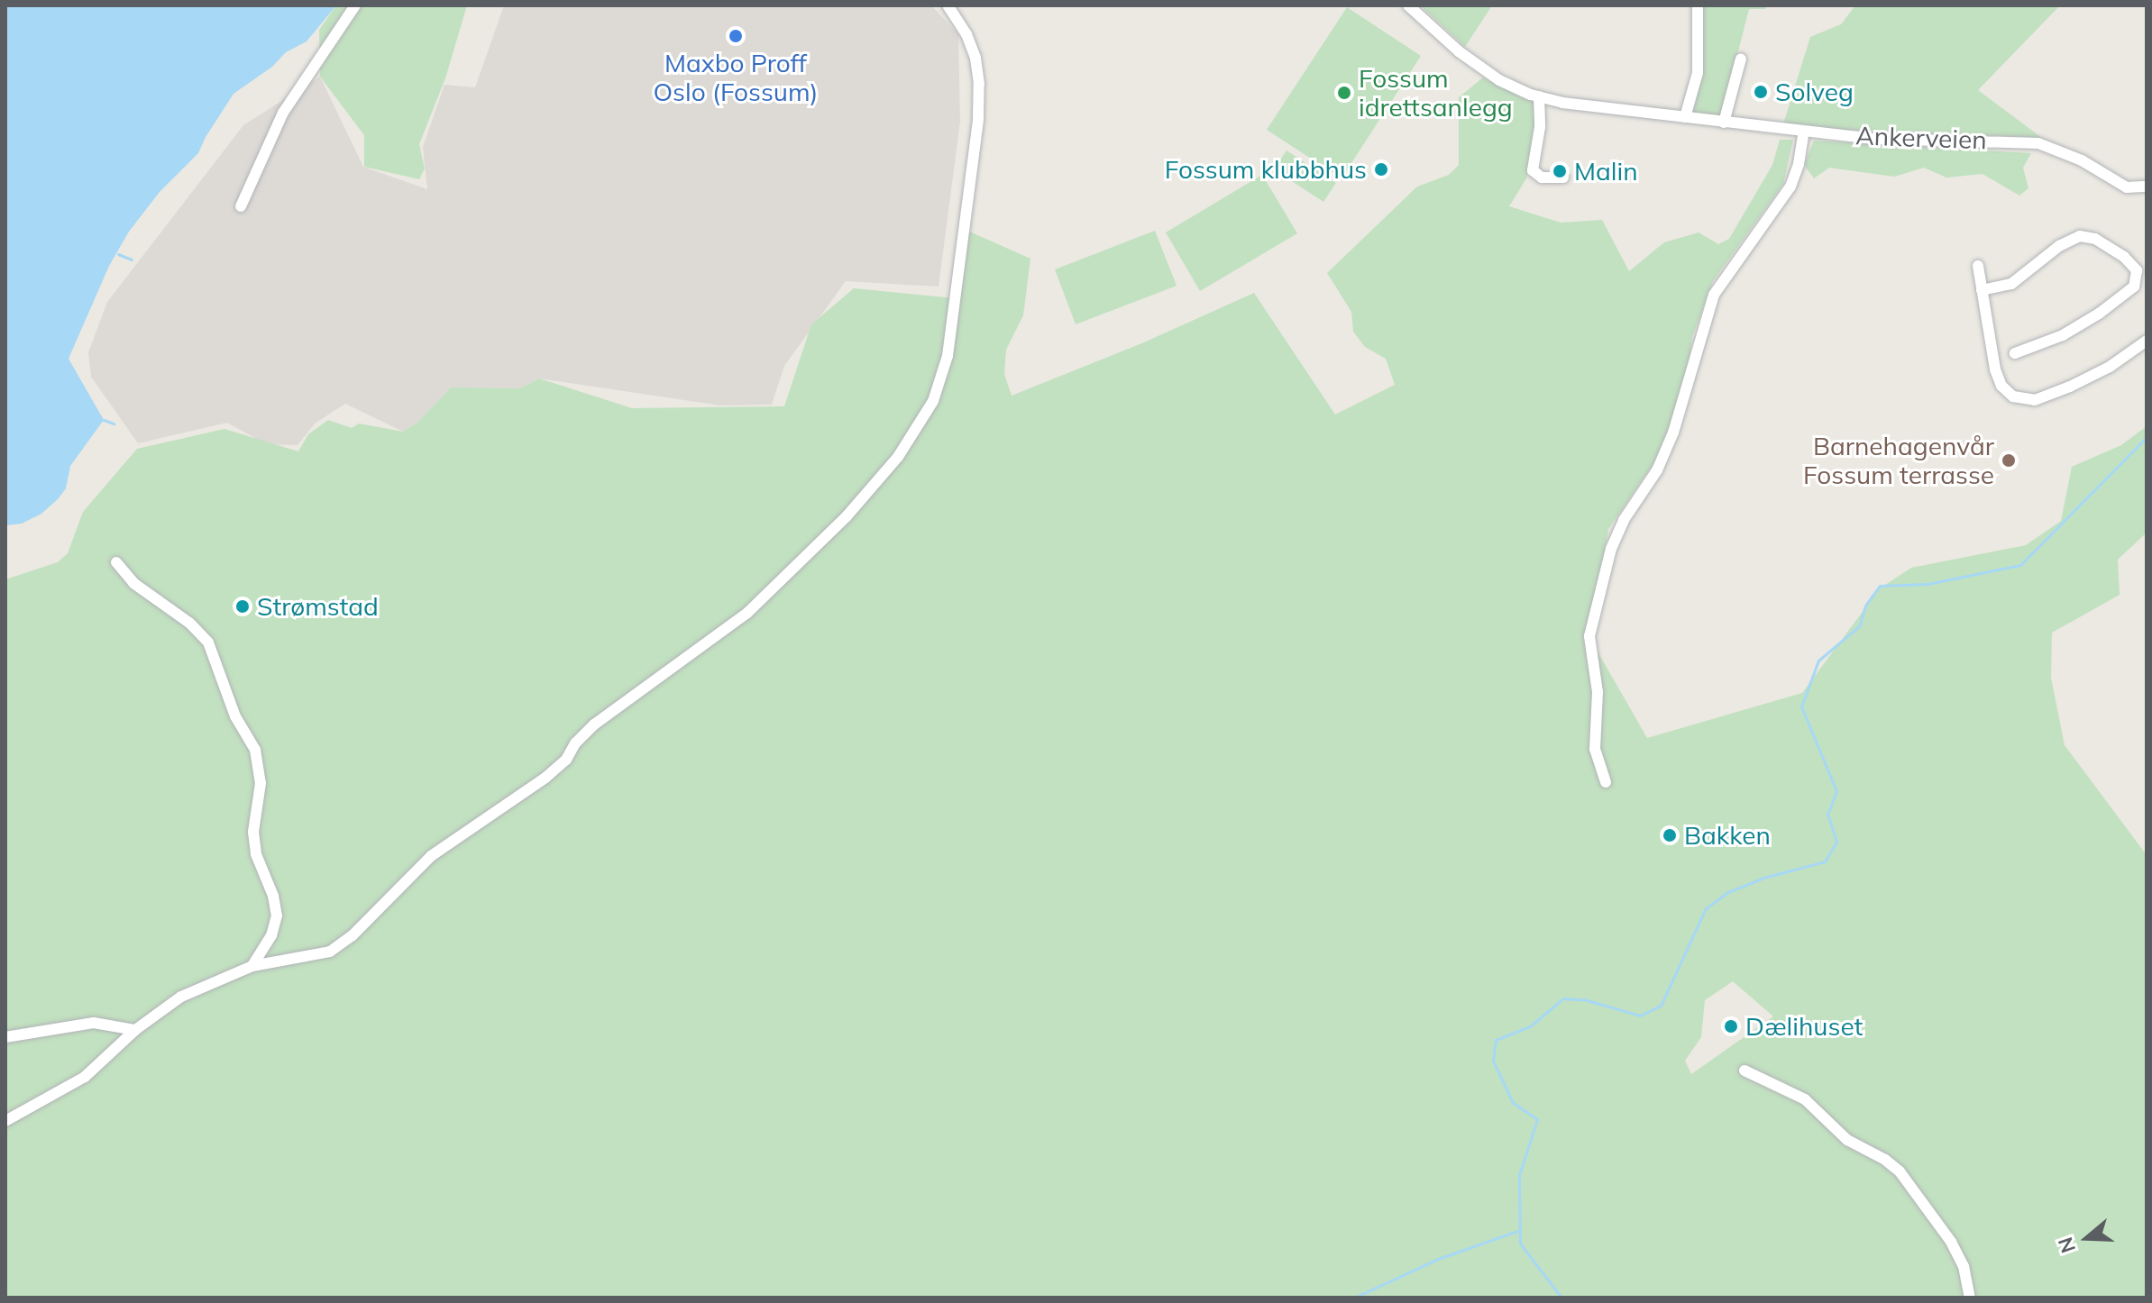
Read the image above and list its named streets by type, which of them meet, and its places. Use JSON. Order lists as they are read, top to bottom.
{
  "streets": {
    "street": ["Ankerveien"]
  },
  "places": [
    "Maxbo Proff Oslo (Fossum)",
    "Solveg",
    "Fossum idrettsanlegg",
    "Fossum klubbhus",
    "Malin",
    "Barnehagenvår Fossum terrasse",
    "Strømstad",
    "Bakken",
    "Dælihuset"
  ],
  "north": "left"
}
